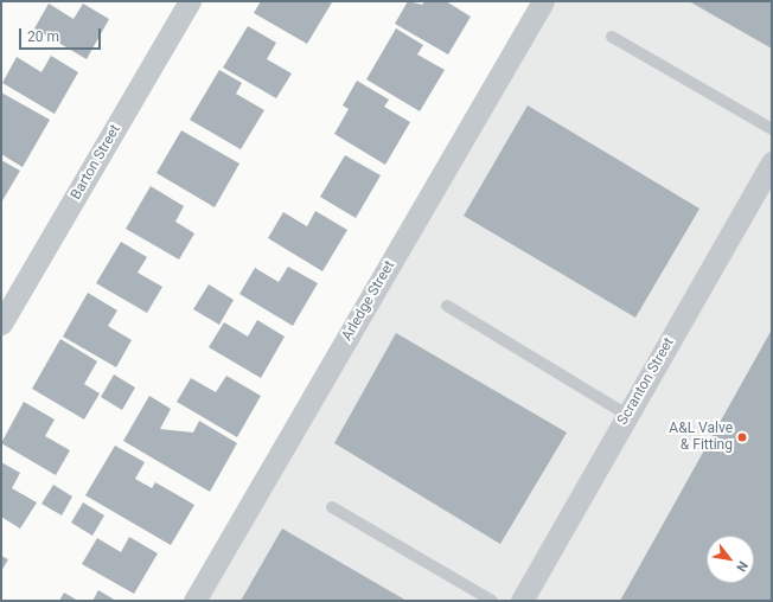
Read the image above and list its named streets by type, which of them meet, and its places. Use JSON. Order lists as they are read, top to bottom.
{
  "streets": {
    "street": ["Barton Street", "Arledge Street", "Scranton Street"]
  },
  "places": ["A&L Valve & Fitting"],
  "scale_bar": "20 m",
  "north": "bottom right"
}
